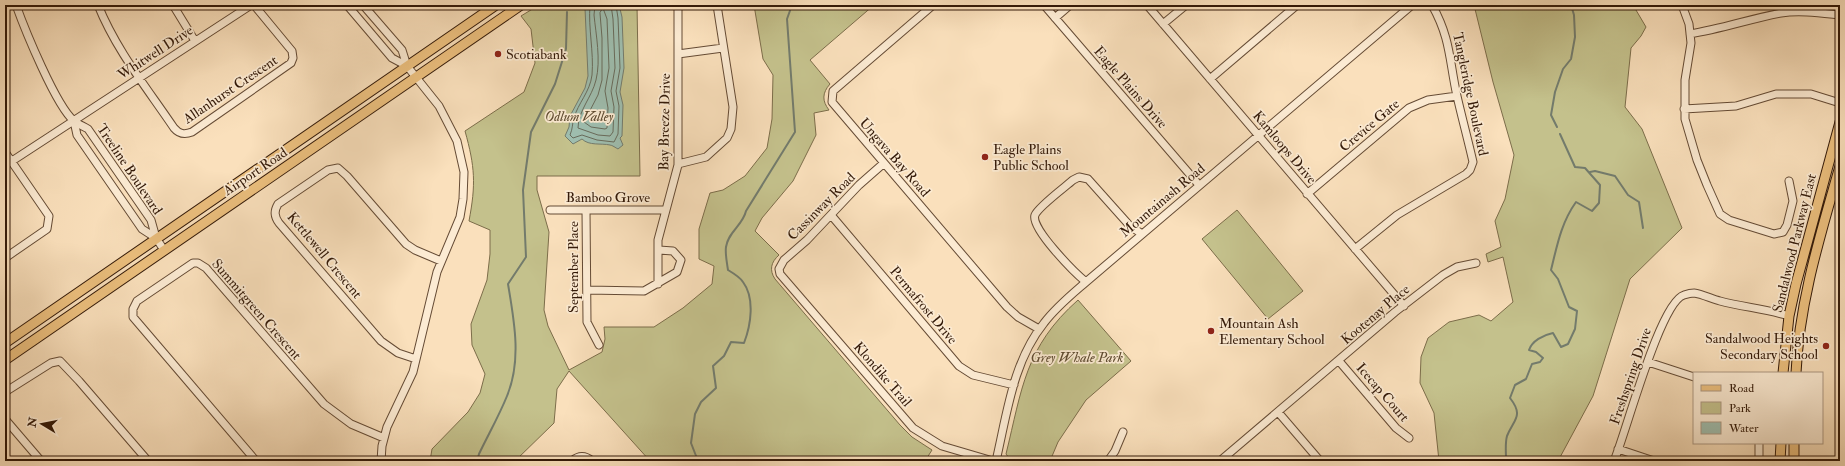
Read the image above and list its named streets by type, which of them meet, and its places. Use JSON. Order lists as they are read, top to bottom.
{
  "streets": {
    "main road": ["Airport Road", "Sandalwood Parkway East"],
    "street": [
      "Whitwell Drive",
      "Eagle Plains Drive",
      "Allanhurst Crescent",
      "Tangleridge Boulevard",
      "Bay Breeze Drive",
      "Crevice Gate",
      "Kamloops Drive",
      "Ungava Bay Road",
      "Treeline Boulevard",
      "Bamboo Grove",
      "Mountainash Road",
      "Cassinway Road",
      "Kettlewell Crescent",
      "September Place",
      "Permafrost Drive",
      "Summitgreen Crescent",
      "Kootenay Place",
      "Klondike Trail",
      "Freshspring Drive",
      "Icecap Court"
    ]
  },
  "crossings": [
    ["Whitwell Drive", "Allanhurst Crescent"],
    ["Whitwell Drive", "Treeline Boulevard"],
    ["Eagle Plains Drive", "Mountainash Road"],
    ["Tangleridge Boulevard", "Crevice Gate"],
    ["Tangleridge Boulevard", "Kamloops Drive"],
    ["Bay Breeze Drive", "Bamboo Grove"],
    ["Crevice Gate", "Kamloops Drive"],
    ["Kamloops Drive", "Mountainash Road"],
    ["Kamloops Drive", "Kootenay Place"],
    ["Ungava Bay Road", "Mountainash Road"],
    ["Ungava Bay Road", "Cassinway Road"],
    ["Treeline Boulevard", "Airport Road"],
    ["Bamboo Grove", "September Place"],
    ["Mountainash Road", "Permafrost Drive"],
    ["Mountainash Road", "Klondike Trail"],
    ["Cassinway Road", "Permafrost Drive"],
    ["Cassinway Road", "Klondike Trail"],
    ["Sandalwood Parkway East", "Freshspring Drive"],
    ["Kootenay Place", "Icecap Court"]
  ],
  "parks": ["Odlum Valley", "Grey Whale Park"],
  "places": [
    "Scotiabank",
    "Eagle Plains Public School",
    "Mountain Ash Elementary School",
    "Sandalwood Heights Secondary School"
  ],
  "legend": ["Road", "Park", "Water"],
  "north": "left"
}
